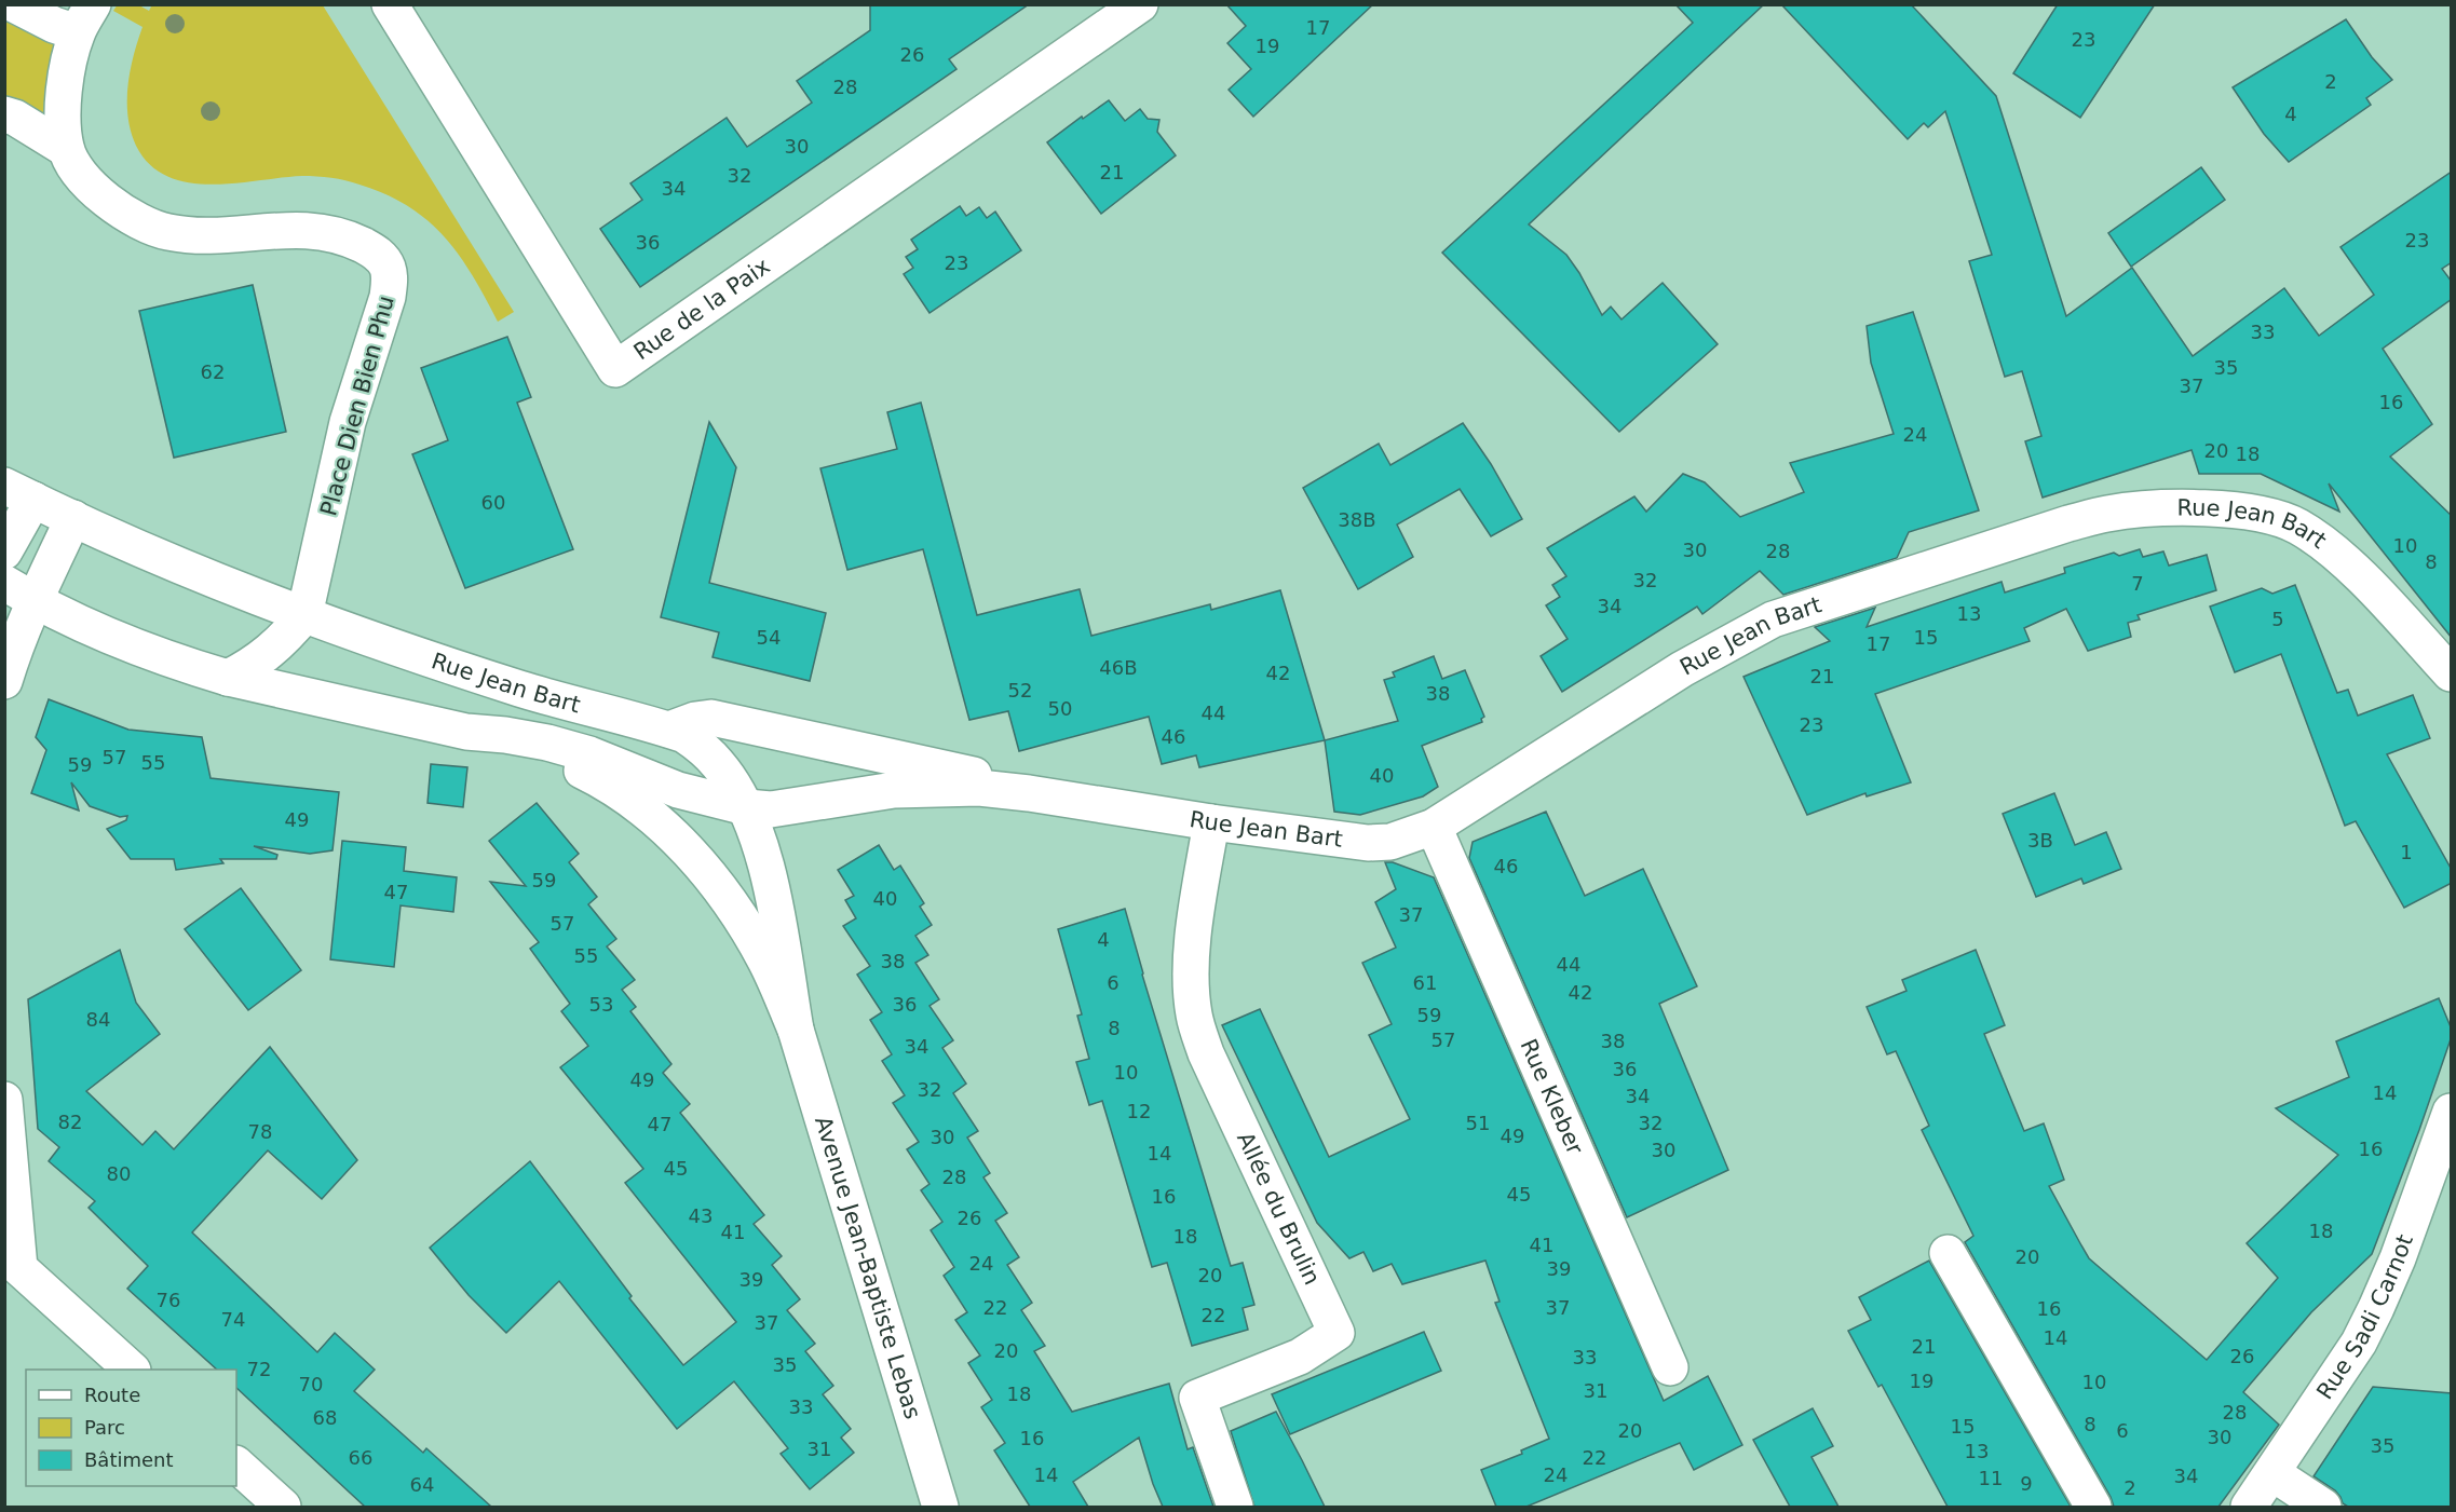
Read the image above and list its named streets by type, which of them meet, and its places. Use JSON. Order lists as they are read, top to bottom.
{
  "streets": {
    "street": [
      "Rue de la Paix",
      "Place Dien Bien Phu",
      "Rue Jean Bart",
      "Rue Kleber",
      "Allée du Brulin",
      "Avenue Jean-Baptiste Lebas",
      "Rue Sadi Carnot"
    ]
  },
  "crossings": [
    ["Place Dien Bien Phu", "Rue Jean Bart"],
    ["Rue Jean Bart", "Rue Kleber"],
    ["Rue Jean Bart", "Allée du Brulin"],
    ["Rue Jean Bart", "Avenue Jean-Baptiste Lebas"]
  ],
  "house_numbers": [
    "17",
    "23",
    "19",
    "26",
    "2",
    "28",
    "4",
    "30",
    "21",
    "32",
    "34",
    "23",
    "36",
    "23",
    "33",
    "35",
    "62",
    "37",
    "16",
    "24",
    "20",
    "18",
    "60",
    "38B",
    "10",
    "30",
    "28",
    "8",
    "32",
    "7",
    "34",
    "13",
    "5",
    "54",
    "15",
    "17",
    "46B",
    "42",
    "21",
    "52",
    "38",
    "50",
    "44",
    "23",
    "46",
    "57",
    "55",
    "59",
    "40",
    "49",
    "3B",
    "1",
    "46",
    "59",
    "47",
    "40",
    "37",
    "57",
    "4",
    "55",
    "38",
    "44",
    "6",
    "61",
    "42",
    "53",
    "36",
    "59",
    "84",
    "8",
    "57",
    "38",
    "34",
    "36",
    "10",
    "49",
    "32",
    "14",
    "34",
    "12",
    "82",
    "51",
    "32",
    "47",
    "78",
    "49",
    "30",
    "16",
    "30",
    "14",
    "45",
    "80",
    "28",
    "45",
    "16",
    "43",
    "26",
    "18",
    "41",
    "18",
    "41",
    "20",
    "24",
    "39",
    "20",
    "39",
    "76",
    "22",
    "37",
    "16",
    "22",
    "74",
    "37",
    "14",
    "21",
    "20",
    "26",
    "33",
    "35",
    "72",
    "19",
    "10",
    "70",
    "31",
    "18",
    "33",
    "28",
    "68",
    "8",
    "15",
    "20",
    "6",
    "30",
    "16",
    "35",
    "31",
    "13",
    "66",
    "22",
    "14",
    "24",
    "34",
    "11",
    "9",
    "64",
    "2"
  ],
  "legend": ["Route", "Parc", "Bâtiment"]
}
